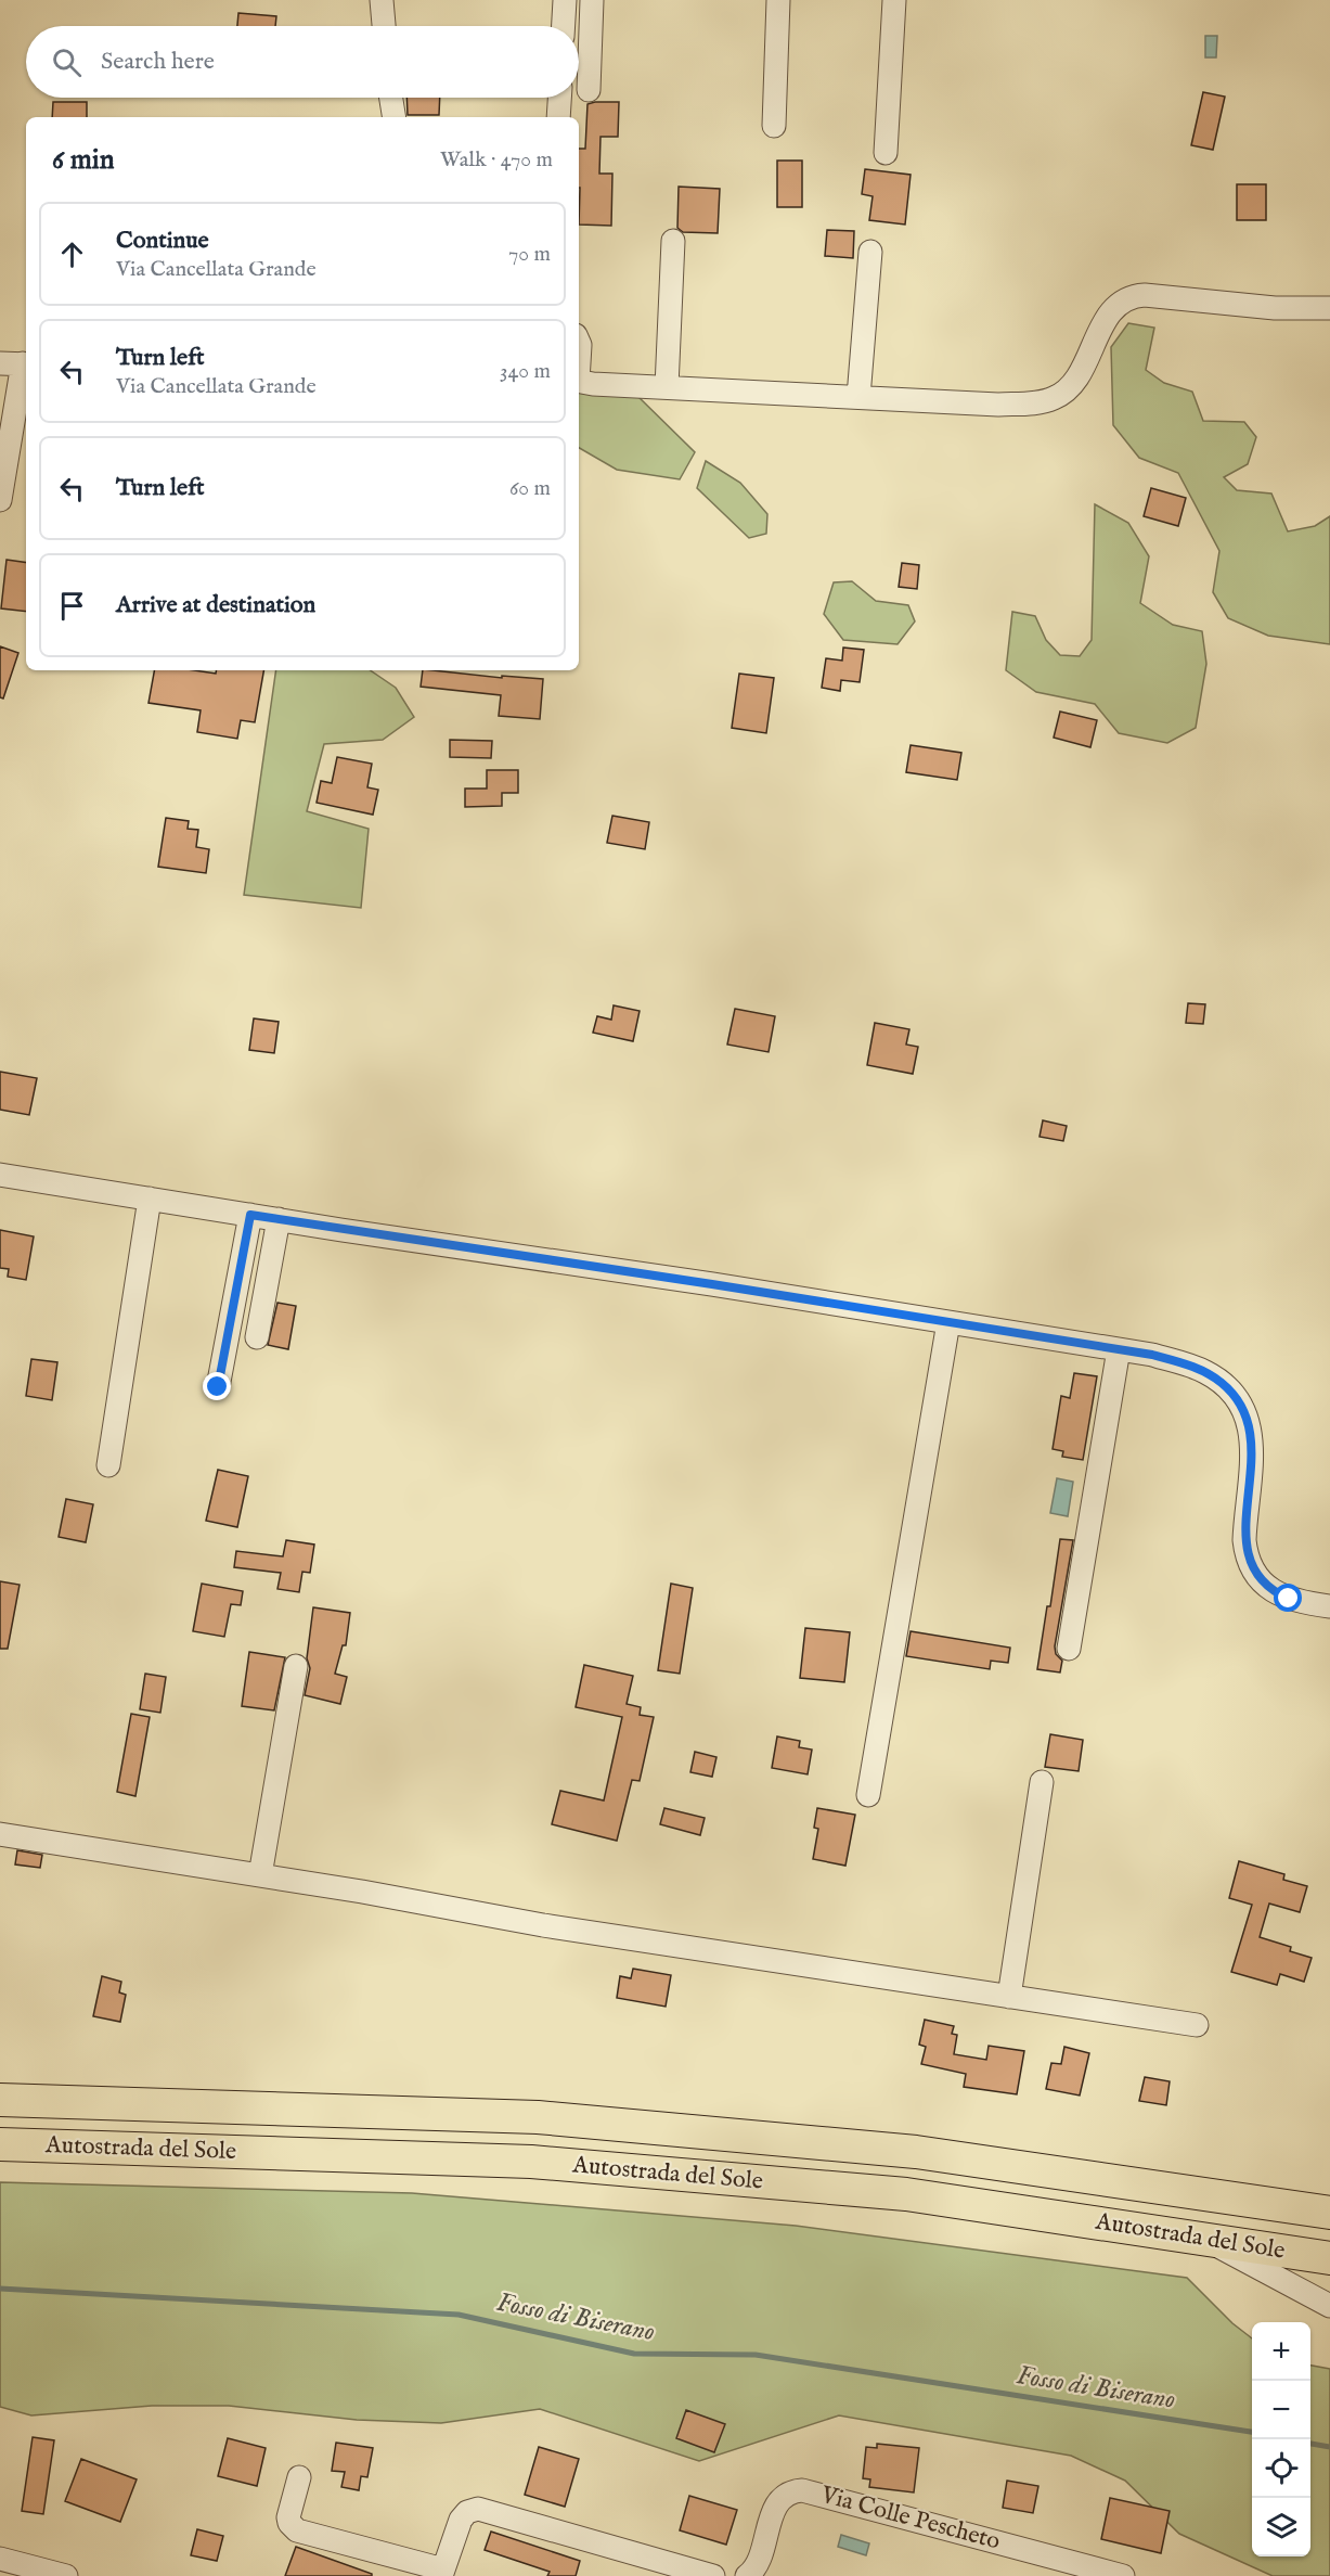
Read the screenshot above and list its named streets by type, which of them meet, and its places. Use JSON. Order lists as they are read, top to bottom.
{
  "streets": {
    "highway": ["Autostrada del Sole"],
    "street": ["Via Colle Pescheto"]
  },
  "water": ["Fosso di Biserano"],
  "page": {
    "search": "Search here",
    "heading": ["6 min", "Walk · 470 m"],
    "list": [
      ["Continue", "Via Cancellata Grande", "70 m"],
      ["Turn left", "Via Cancellata Grande", "340 m"],
      ["Turn left", "60 m"],
      "Arrive at destination"
    ],
    "map_buttons": ["+", "−"]
  }
}
